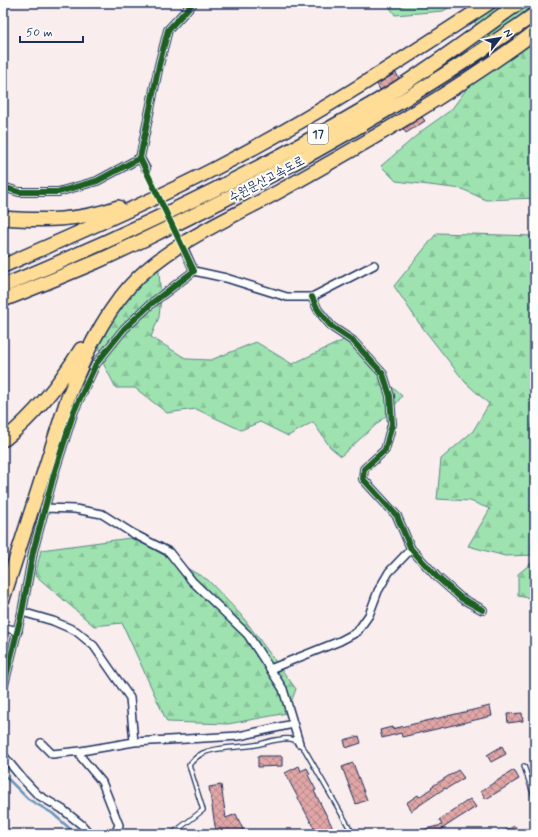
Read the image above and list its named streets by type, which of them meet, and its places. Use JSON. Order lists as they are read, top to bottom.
{
  "streets": {
    "highway": ["17", "수원문산고속도로"]
  },
  "scale_bar": "50 m",
  "north": "top right"
}
